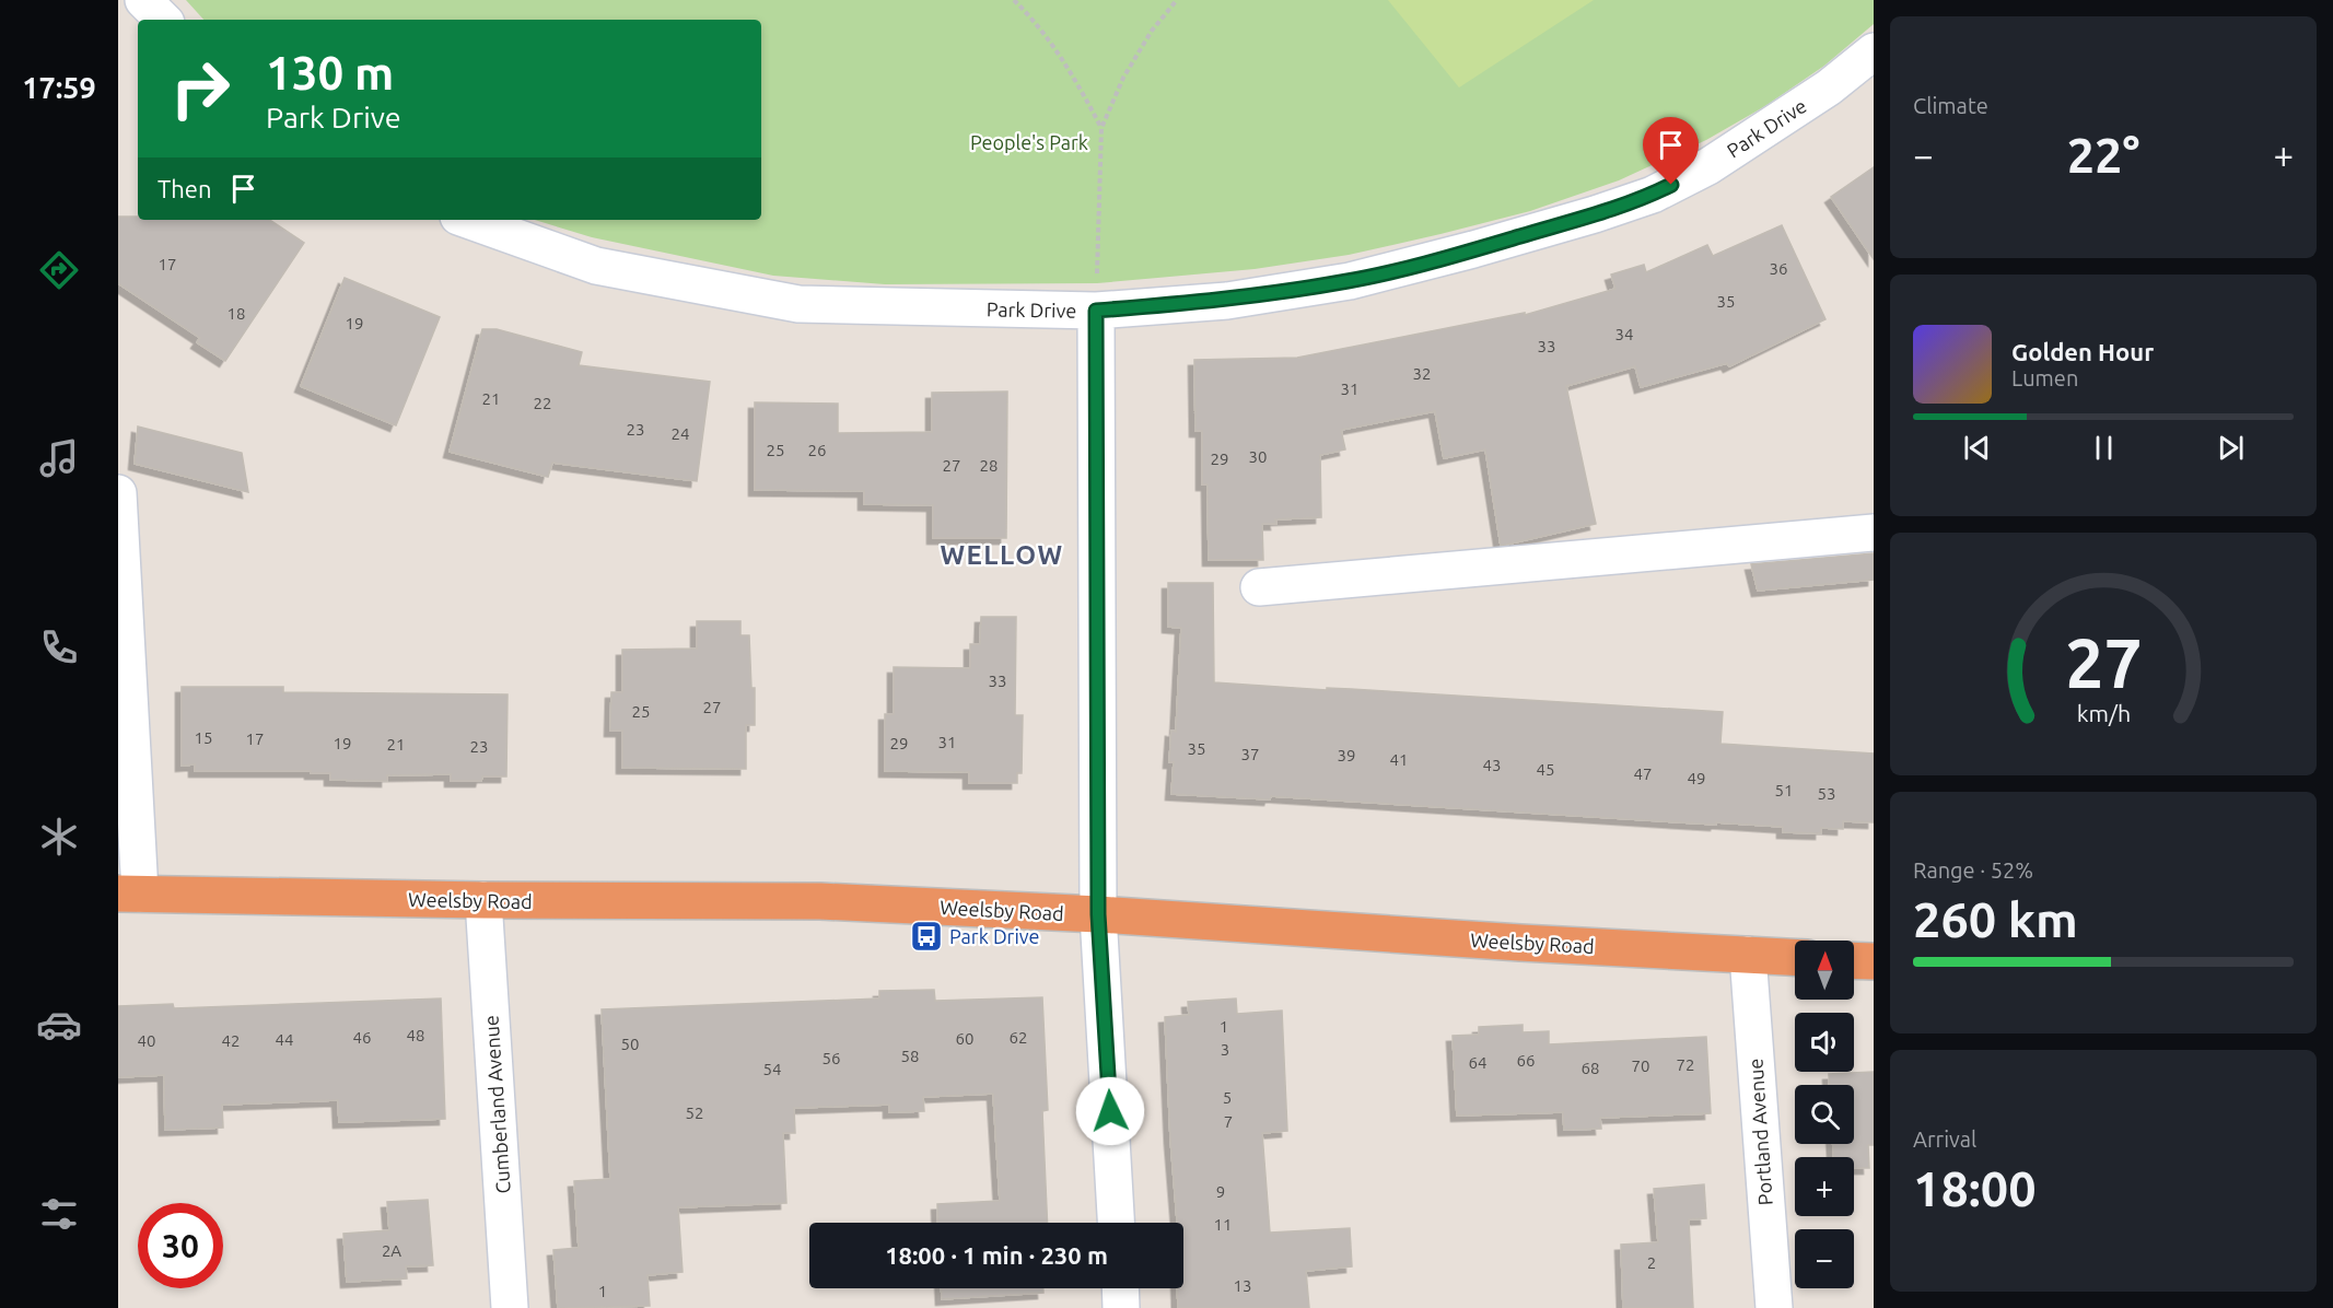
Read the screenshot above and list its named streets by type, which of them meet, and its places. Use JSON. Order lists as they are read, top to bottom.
{
  "streets": {
    "highway": ["Weelsby Road"],
    "street": ["Park Drive", "Cumberland Avenue", "Portland Avenue"]
  },
  "crossings": [
    ["Weelsby Road", "Cumberland Avenue"],
    ["Weelsby Road", "Portland Avenue"]
  ],
  "districts": ["WELLOW"],
  "parks": ["People's Park"],
  "places": {
    "bus stop": ["Park Drive"]
  },
  "house_numbers": [
    "17",
    "36",
    "35",
    "18",
    "19",
    "34",
    "33",
    "32",
    "31",
    "21",
    "22",
    "23",
    "24",
    "25",
    "26",
    "30",
    "29",
    "27",
    "28",
    "33",
    "27",
    "25",
    "15",
    "17",
    "31",
    "19",
    "29",
    "21",
    "23",
    "35",
    "37",
    "39",
    "41",
    "43",
    "45",
    "47",
    "49",
    "51",
    "53",
    "1",
    "48",
    "46",
    "62",
    "60",
    "44",
    "40",
    "42",
    "50",
    "3",
    "58",
    "56",
    "66",
    "64",
    "72",
    "70",
    "68",
    "54",
    "5",
    "52",
    "7",
    "9",
    "11",
    "2A",
    "2",
    "13",
    "1"
  ],
  "north": "top",
  "page": {
    "tabs": "17:59",
    "tile": [
      "Climate",
      ["Range · 52%", "260 km"],
      ["Arrival", "18:00"]
    ],
    "turn": ["130 m", "Park Drive"],
    "heat": ["−", "22°", "+"],
    "then": "Then",
    "song": ["Golden Hour", "Lumen"],
    "map_buttons": ["+", "−"],
    "limit": "30",
    "trip": "18:00 · 1 min · 230 m",
    "gauge": ["27", "km/h"]
  }
}
